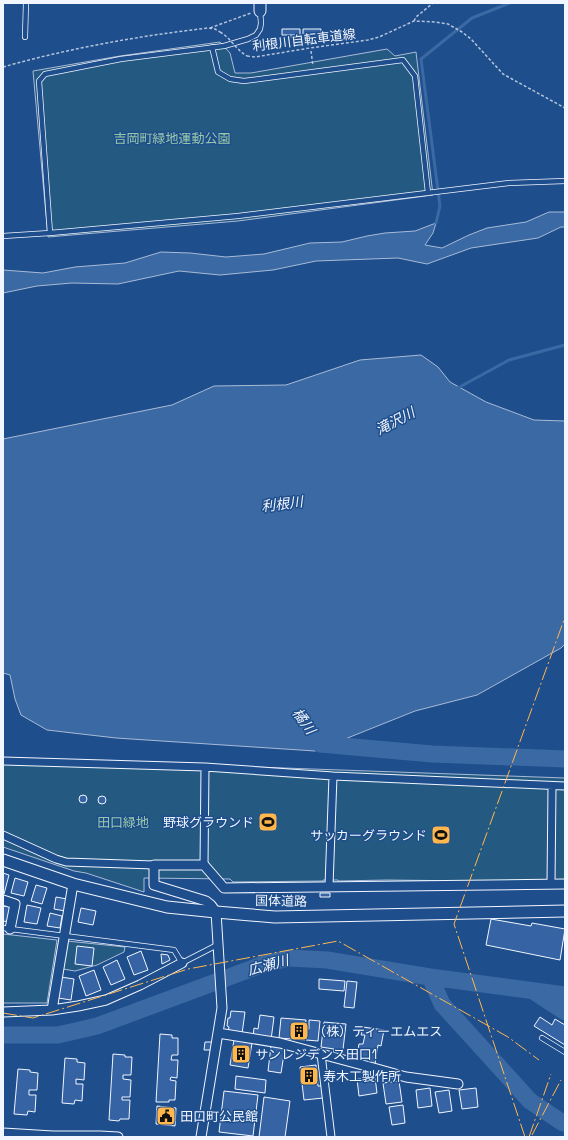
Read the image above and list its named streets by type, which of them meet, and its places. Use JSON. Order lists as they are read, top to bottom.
{
  "streets": {
    "street": ["国体道路"],
    "path": ["利根川自転車道線"]
  },
  "water": [
    "滝沢川",
    "利根川",
    "橘川",
    "広瀬川"
  ],
  "parks": ["吉岡町緑地運動公園", "田口緑地"],
  "places": {
    "sports": ["野球グラウンド", "サッカーグラウンド"],
    "building": ["（株）ティーエムエス", "サンレジデンス田口1", "寿木工製作所"],
    "public building": ["田口町公民館"]
  }
}
